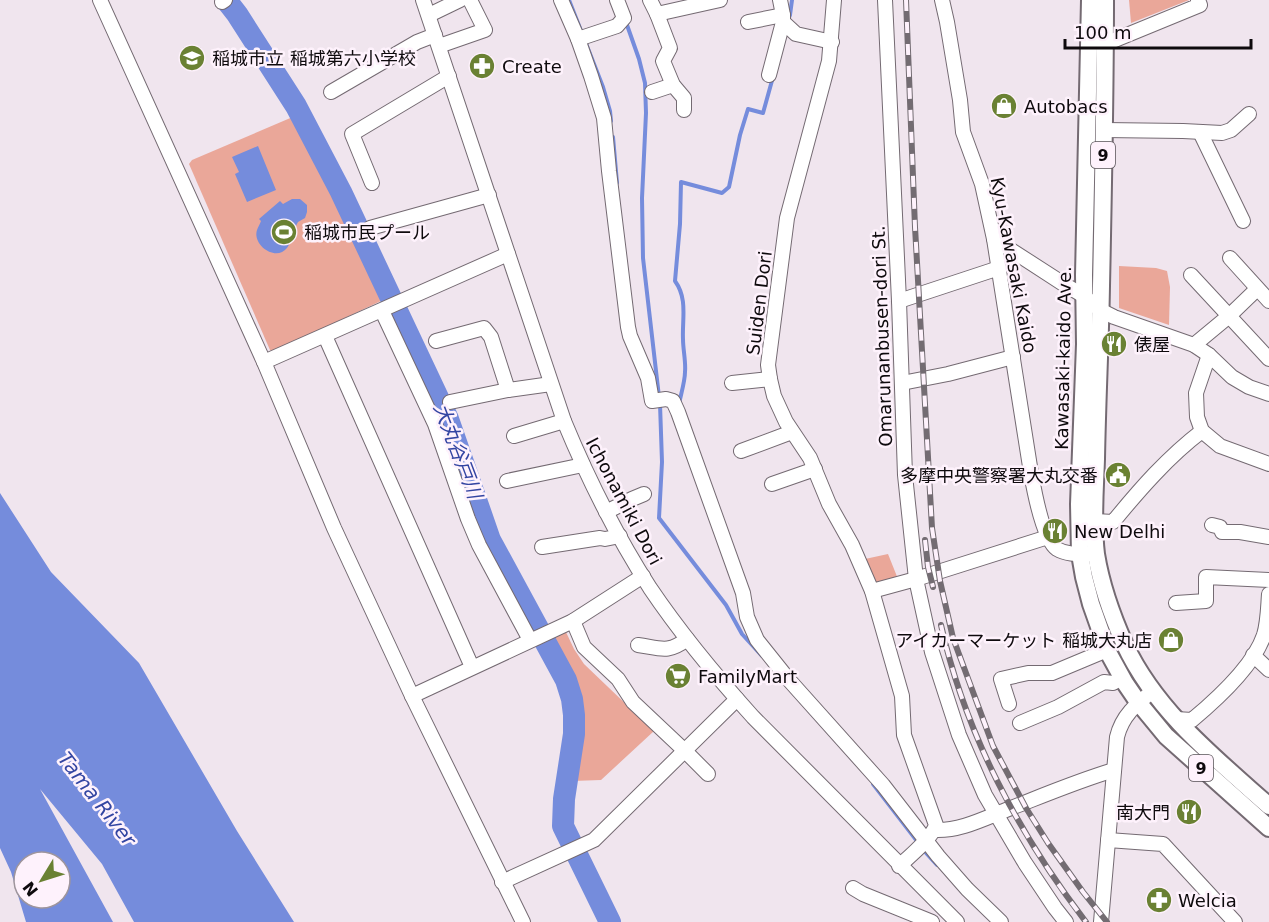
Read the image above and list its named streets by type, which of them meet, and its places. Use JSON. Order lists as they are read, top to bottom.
{
  "streets": {
    "main road": ["9", "Kawasaki-kaido Ave."],
    "street": [
      "Kyu-Kawasaki Kaido",
      "Suiden Dori",
      "Omarunanbusen-dori St.",
      "Ichonamiki Dori"
    ]
  },
  "water": ["大丸谷戸川", "Tama River"],
  "places": {
    "school or university": ["稲城市立 稲城第六小学校"],
    "pharmacy": ["Create", "Welcia"],
    "shop": ["Autobacs", "アイカーマーケット 稲城大丸店"],
    "sports": ["稲城市民プール"],
    "restaurant": ["俵屋", "New Delhi", "南大門"],
    "public building": ["多摩中央警察署大丸交番"],
    "supermarket": ["FamilyMart"]
  },
  "scale_bar": "100 m",
  "north": "bottom left"
}
